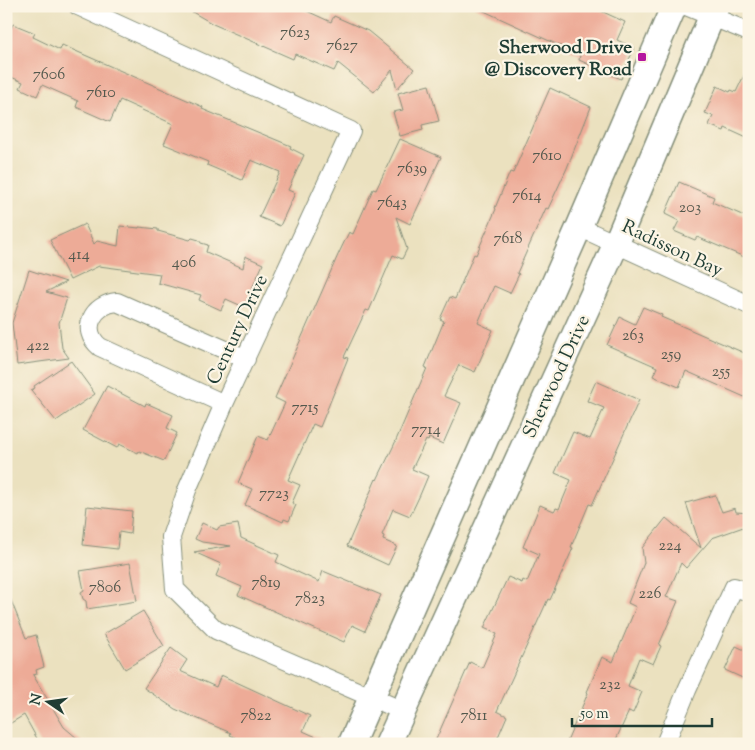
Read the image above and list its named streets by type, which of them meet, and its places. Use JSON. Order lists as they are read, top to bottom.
{
  "streets": {
    "street": ["Radisson Bay", "Century Drive", "Sherwood Drive"]
  },
  "crossings": [
    ["Radisson Bay", "Sherwood Drive"],
    ["Century Drive", "Sherwood Drive"]
  ],
  "places": {
    "transit": ["Sherwood Drive @ Discovery Road"]
  },
  "house_numbers": [
    "7623",
    "7627",
    "7606",
    "7610",
    "7610",
    "7639",
    "7614",
    "7643",
    "203",
    "7618",
    "414",
    "406",
    "263",
    "422",
    "259",
    "255",
    "7715",
    "7714",
    "7723",
    "224",
    "7819",
    "7806",
    "226",
    "7823",
    "232",
    "7822",
    "7811"
  ],
  "scale_bar": "50 m",
  "north": "left"
}
